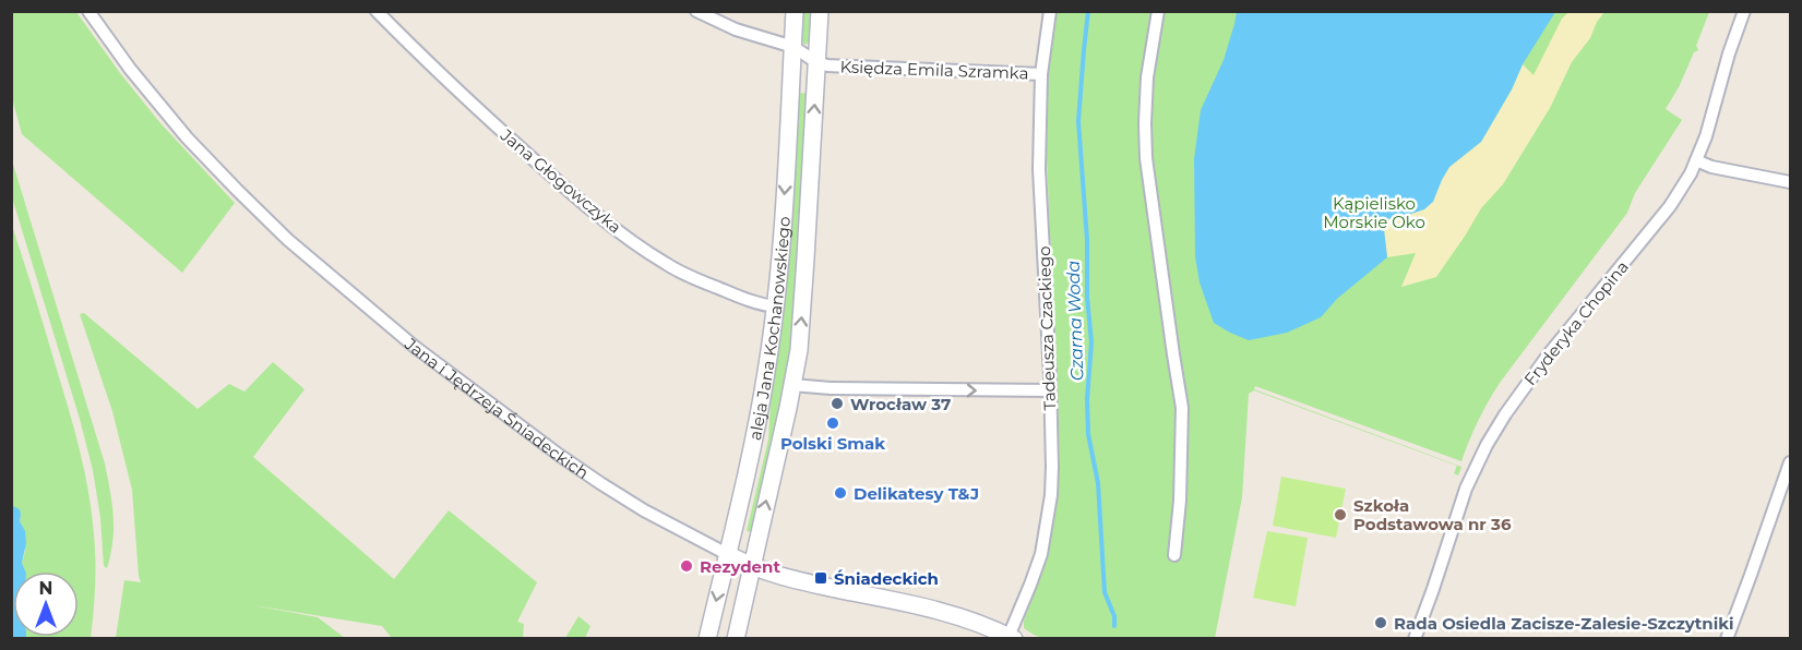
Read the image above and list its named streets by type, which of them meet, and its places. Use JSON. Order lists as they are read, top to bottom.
{
  "streets": {
    "main road": ["aleja Jana Kochanowskiego", "Jana i Jędrzeja Śniadeckich"],
    "street": [
      "Księdza Emila Szramka",
      "Jana Głogowczyka",
      "Fryderyka Chopina",
      "Tadeusza Czackiego"
    ]
  },
  "crossings": [
    ["Księdza Emila Szramka", "aleja Jana Kochanowskiego"],
    ["Księdza Emila Szramka", "Tadeusza Czackiego"],
    ["Jana Głogowczyka", "aleja Jana Kochanowskiego"],
    ["aleja Jana Kochanowskiego", "Jana i Jędrzeja Śniadeckich"],
    ["Tadeusza Czackiego", "Jana i Jędrzeja Śniadeckich"]
  ],
  "water": ["Czarna Woda"],
  "parks": ["Kąpielisko Morskie Oko"],
  "places": {
    "other": [
      "Wrocław 37",
      "Polski Smak",
      "Delikatesy T&J",
      "Szkoła Podstawowa nr 36",
      "Rezydent",
      "Rada Osiedla Zacisze-Zalesie-Szczytniki"
    ],
    "transit": ["Śniadeckich"]
  },
  "north": "top"
}
